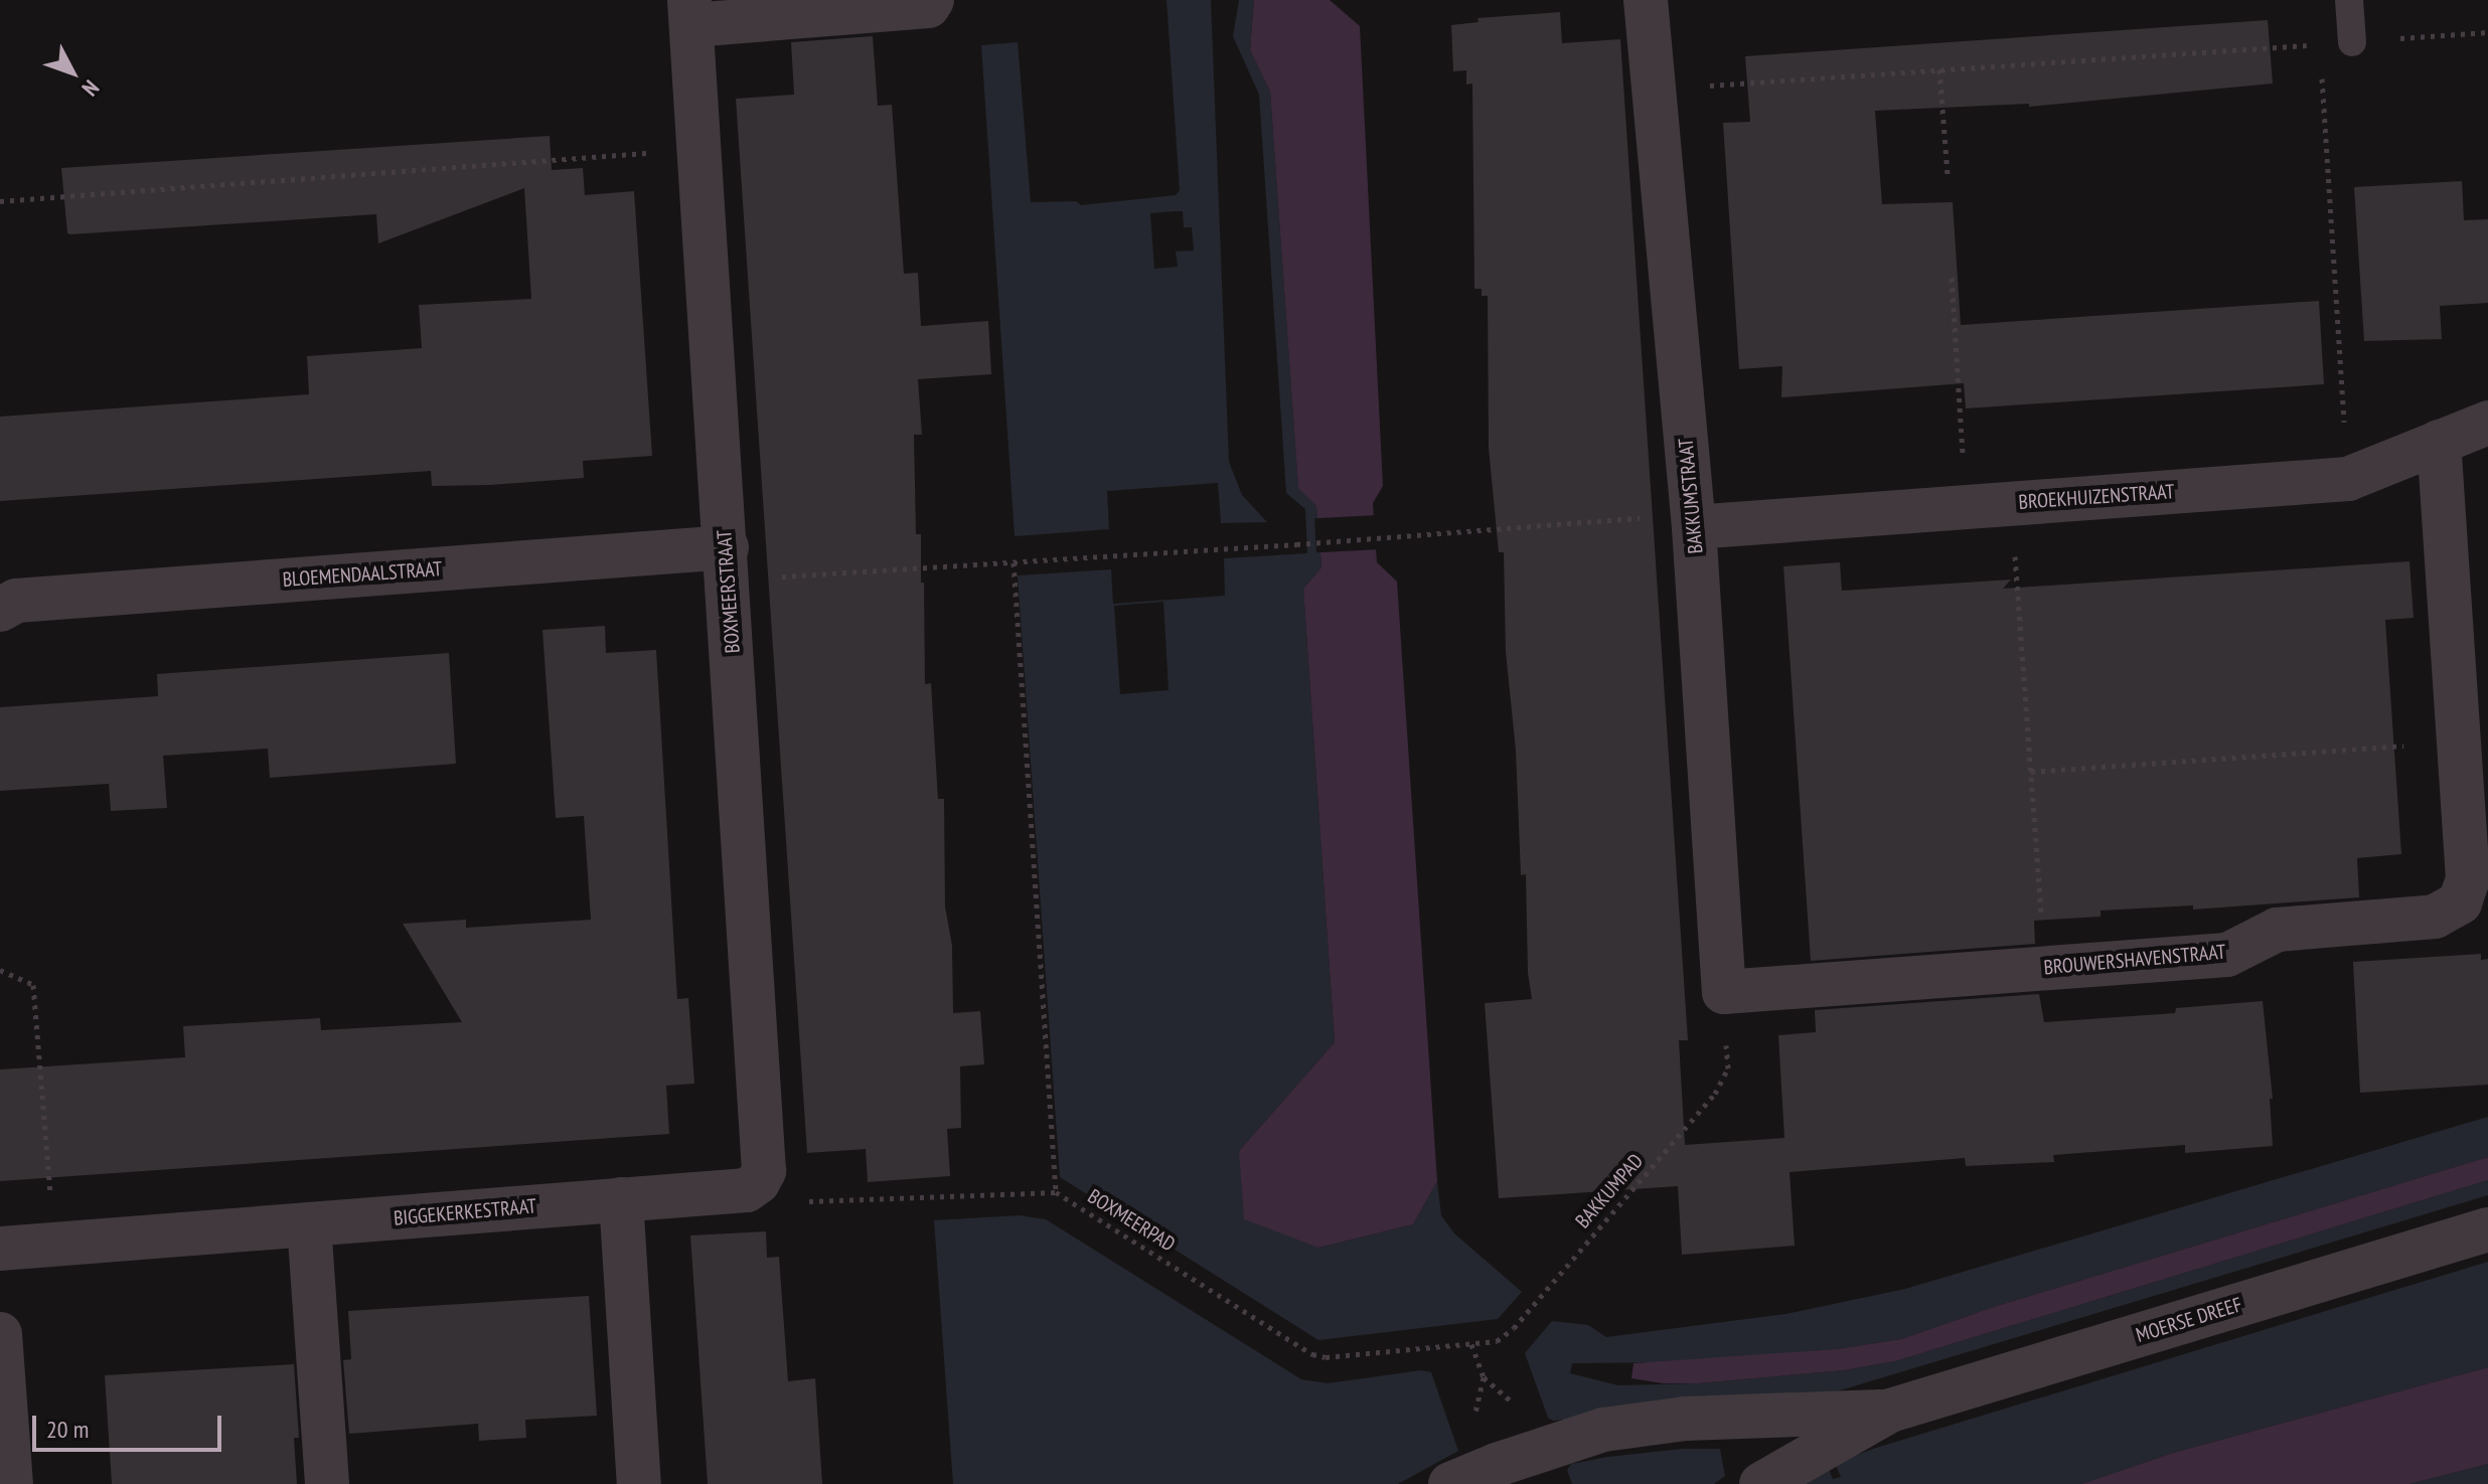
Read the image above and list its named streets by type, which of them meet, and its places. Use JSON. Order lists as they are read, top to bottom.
{
  "streets": {
    "street": [
      "BAKKUMSTRAAT",
      "BROEKHUIZENSTRAAT",
      "BLOEMENDAALSTRAAT",
      "BOXMEERSTRAAT",
      "BROUWERSHAVENSTRAAT",
      "BIGGEKERKESTRAAT",
      "MOERSE DREEF"
    ],
    "path": ["BAKKUMPAD", "BOXMEERPAD"]
  },
  "crossings": [
    ["BAKKUMSTRAAT", "BROEKHUIZENSTRAAT"],
    ["BAKKUMSTRAAT", "BROUWERSHAVENSTRAAT"],
    ["BAKKUMSTRAAT", "BAKKUMPAD"],
    ["BROEKHUIZENSTRAAT", "BROUWERSHAVENSTRAAT"],
    ["BLOEMENDAALSTRAAT", "BOXMEERSTRAAT"],
    ["BOXMEERSTRAAT", "BIGGEKERKESTRAAT"],
    ["BOXMEERSTRAAT", "BOXMEERPAD"],
    ["BROUWERSHAVENSTRAAT", "BAKKUMPAD"],
    ["BAKKUMPAD", "BOXMEERPAD"],
    ["BIGGEKERKESTRAAT", "BOXMEERPAD"]
  ],
  "scale_bar": "20 m",
  "north": "bottom right"
}
